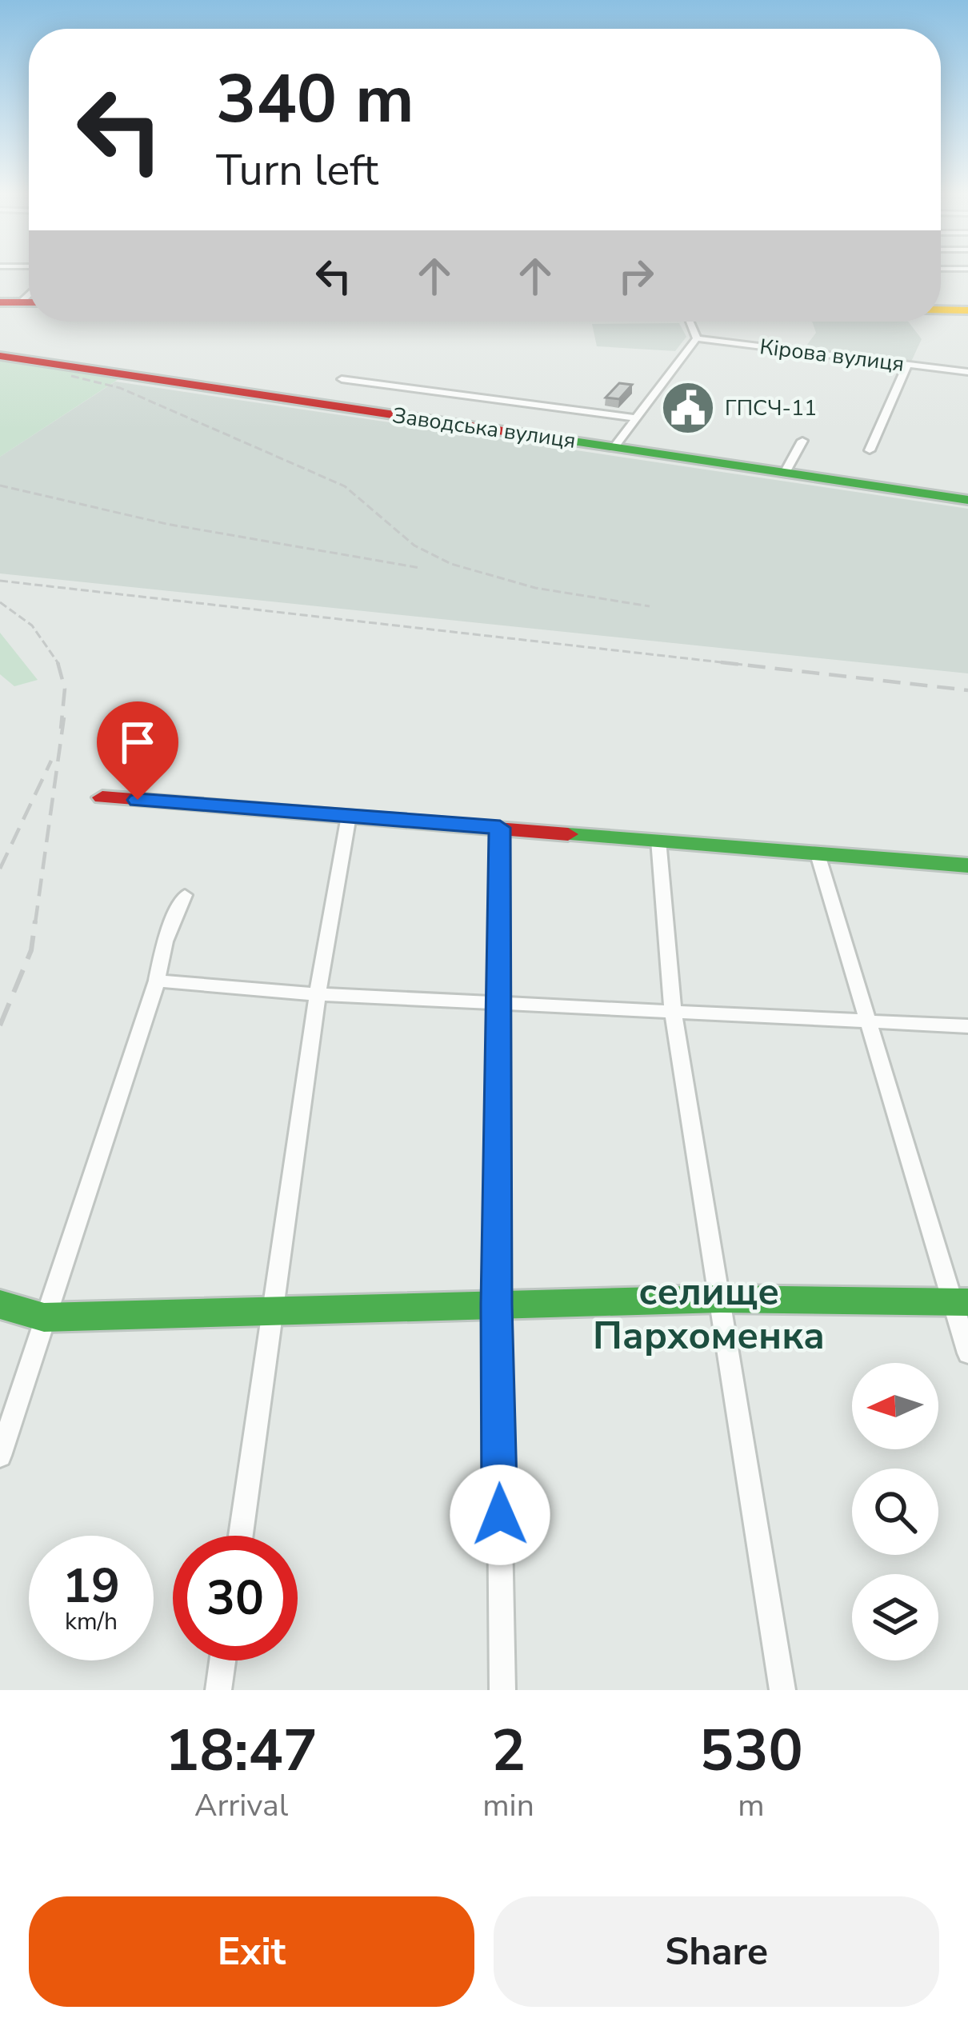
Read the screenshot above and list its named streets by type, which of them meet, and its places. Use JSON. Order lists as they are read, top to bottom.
{
  "streets": {
    "main road": ["Заводська вулиця"],
    "street": ["Кірова вулиця"]
  },
  "districts": ["селище Пархоменка"],
  "places": {
    "public building": ["ГПСЧ-11"]
  },
  "north": "left",
  "page": {
    "turn": ["340 m", "Turn left"],
    "speed": "19 km/h",
    "limit": "30",
    "eta": [
      "18:47",
      "Arrival",
      "2",
      "min",
      "530",
      "m"
    ],
    "buttons": ["Exit", "Share"]
  }
}
